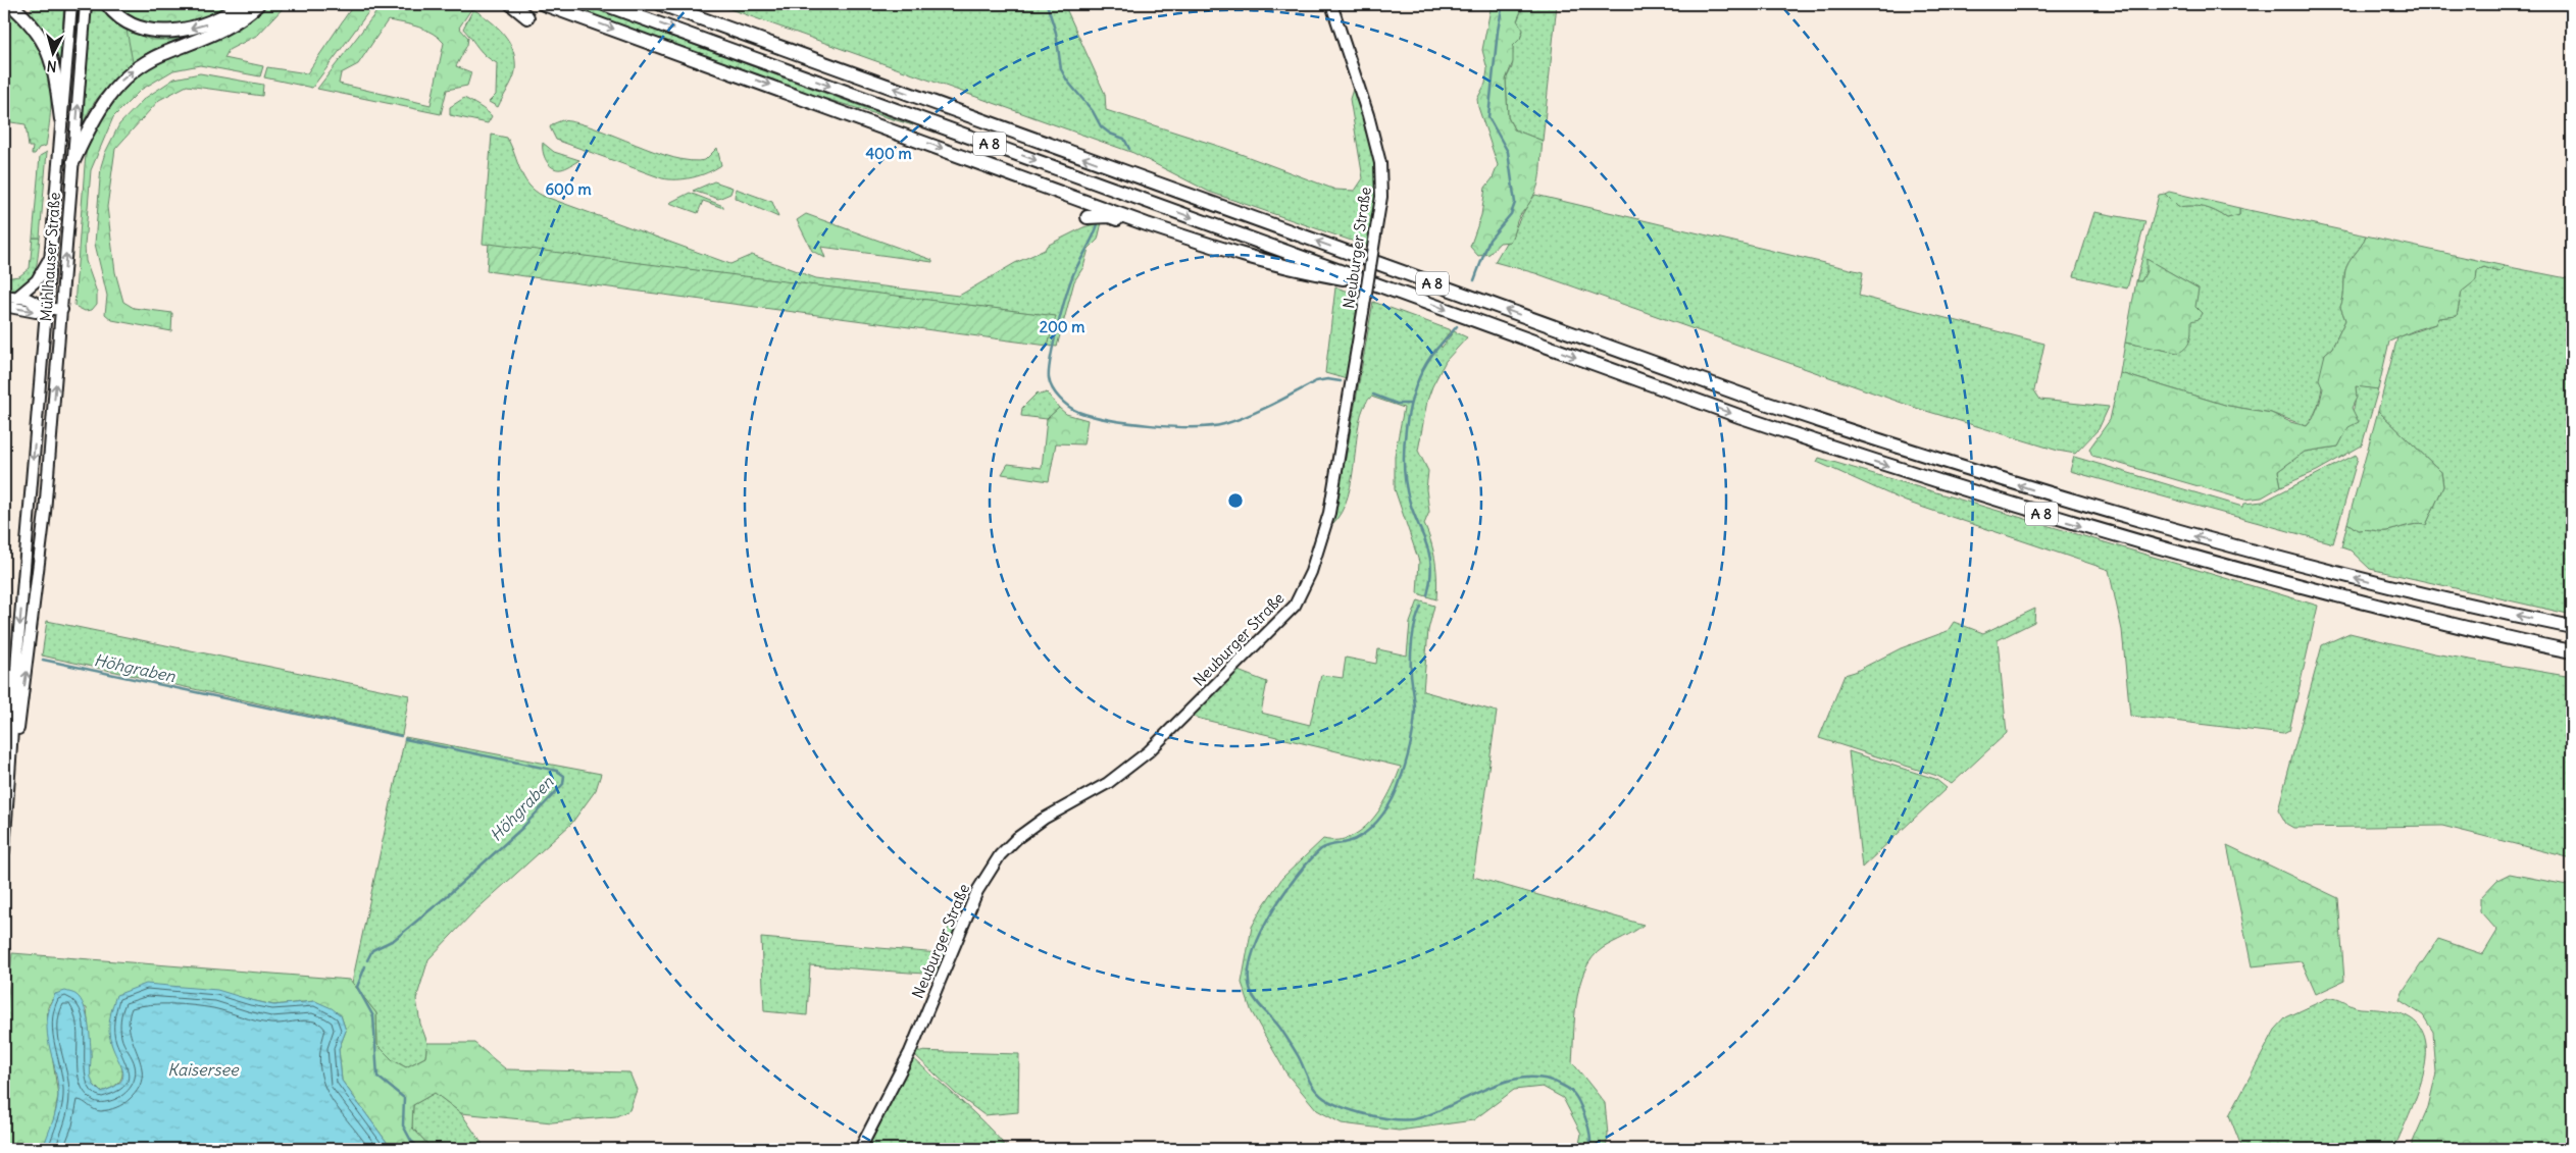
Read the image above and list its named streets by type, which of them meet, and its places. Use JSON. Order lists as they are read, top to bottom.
{
  "streets": {
    "highway": ["A 8"],
    "main road": ["Neuburger Straße", "Mühlhauser Straße"]
  },
  "water": ["Höhgraben", "Kaisersee"],
  "north": "bottom",
  "rings": ["400 m", "600 m", "200 m"]
}
